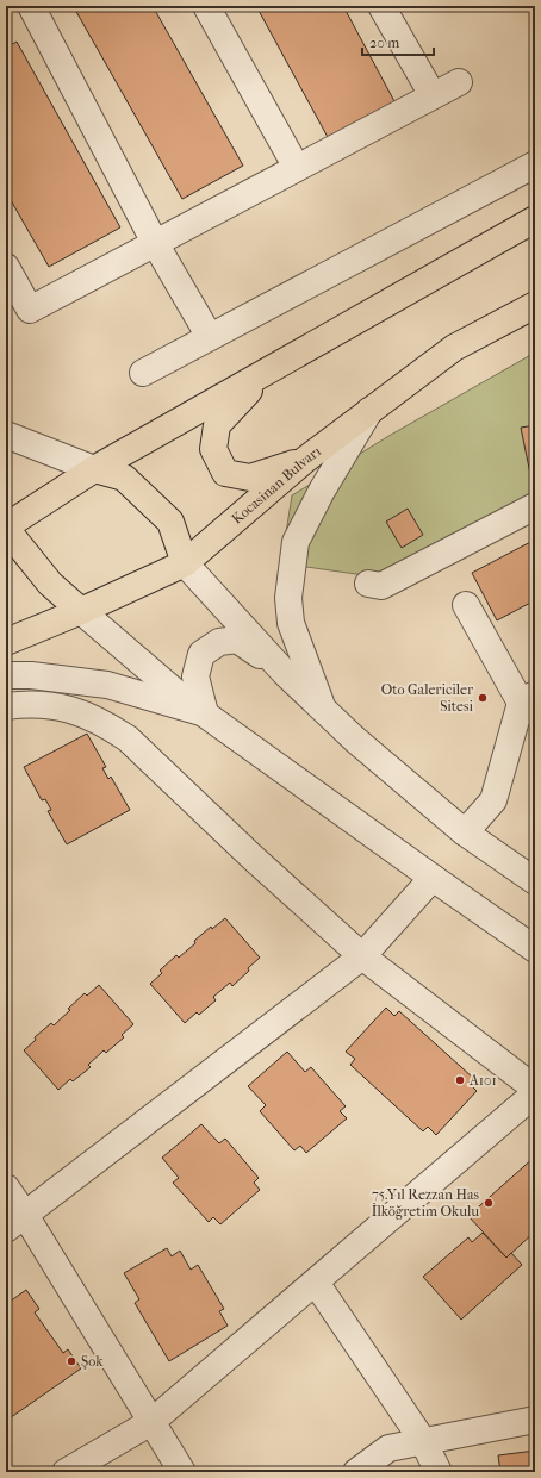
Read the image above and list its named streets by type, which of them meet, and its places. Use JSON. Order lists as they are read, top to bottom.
{
  "streets": {
    "highway": ["Kocasinan Bulvarı"]
  },
  "places": [
    "Oto Galericiler Sitesi",
    "A101",
    "75.Yıl Rezzan Has İlköğretim Okulu",
    "Şok"
  ],
  "scale_bar": "20 m"
}
